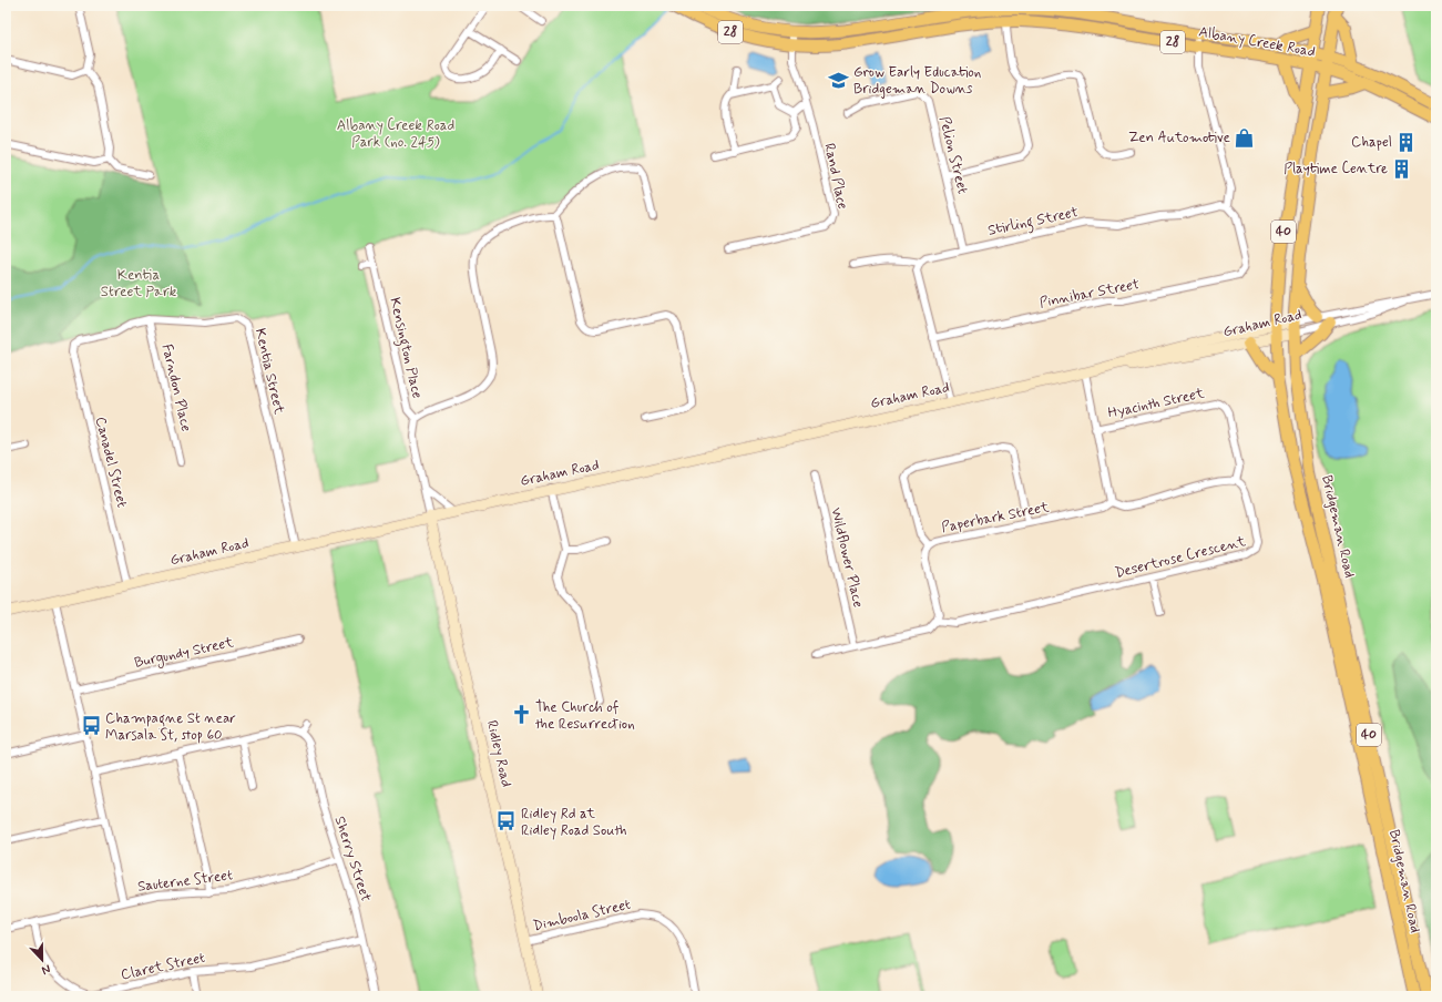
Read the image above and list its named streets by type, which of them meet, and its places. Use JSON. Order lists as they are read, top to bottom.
{
  "streets": {
    "main road": [
      "28",
      "Albany Creek Road",
      "40",
      "Bridgeman Road"
    ],
    "street": [
      "Pelion Street",
      "Rand Place",
      "Stirling Street",
      "Pinnibar Street",
      "Graham Road",
      "Kensington Place",
      "Kentia Street",
      "Farndon Place",
      "Hyacinth Street",
      "Canadel Street",
      "Paperbark Street",
      "Wildflower Place",
      "Desertrose Crescent",
      "Burgundy Street",
      "Ridley Road",
      "Sherry Street",
      "Sauterne Street",
      "Dimboola Street",
      "Claret Street"
    ]
  },
  "crossings": [
    ["Albany Creek Road", "Rand Place"],
    ["Albany Creek Road", "40"],
    ["Albany Creek Road", "Bridgeman Road"],
    ["Pelion Street", "Stirling Street"],
    ["Stirling Street", "Pinnibar Street"],
    ["40", "Bridgeman Road"],
    ["Graham Road", "Kensington Place"],
    ["Graham Road", "Kentia Street"],
    ["Graham Road", "Canadel Street"],
    ["Graham Road", "Bridgeman Road"],
    ["Graham Road", "Ridley Road"],
    ["Kensington Place", "Ridley Road"],
    ["Kentia Street", "Farndon Place"],
    ["Kentia Street", "Canadel Street"],
    ["Hyacinth Street", "Desertrose Crescent"],
    ["Paperbark Street", "Desertrose Crescent"],
    ["Ridley Road", "Dimboola Street"],
    ["Sherry Street", "Sauterne Street"],
    ["Sherry Street", "Claret Street"],
    ["Sauterne Street", "Claret Street"]
  ],
  "parks": ["Albany Creek Road Park (no. 245)", "Kentia Street Park"],
  "places": {
    "school or university": ["Grow Early Education Bridgeman Downs"],
    "shop": ["Zen Automotive"],
    "building": ["Chapel", "Playtime Centre"],
    "church": ["The Church of the Resurrection"],
    "bus stop": ["Champagne St near Marsala St, stop 60", "Ridley Rd at Ridley Road South"]
  },
  "north": "bottom"
}
